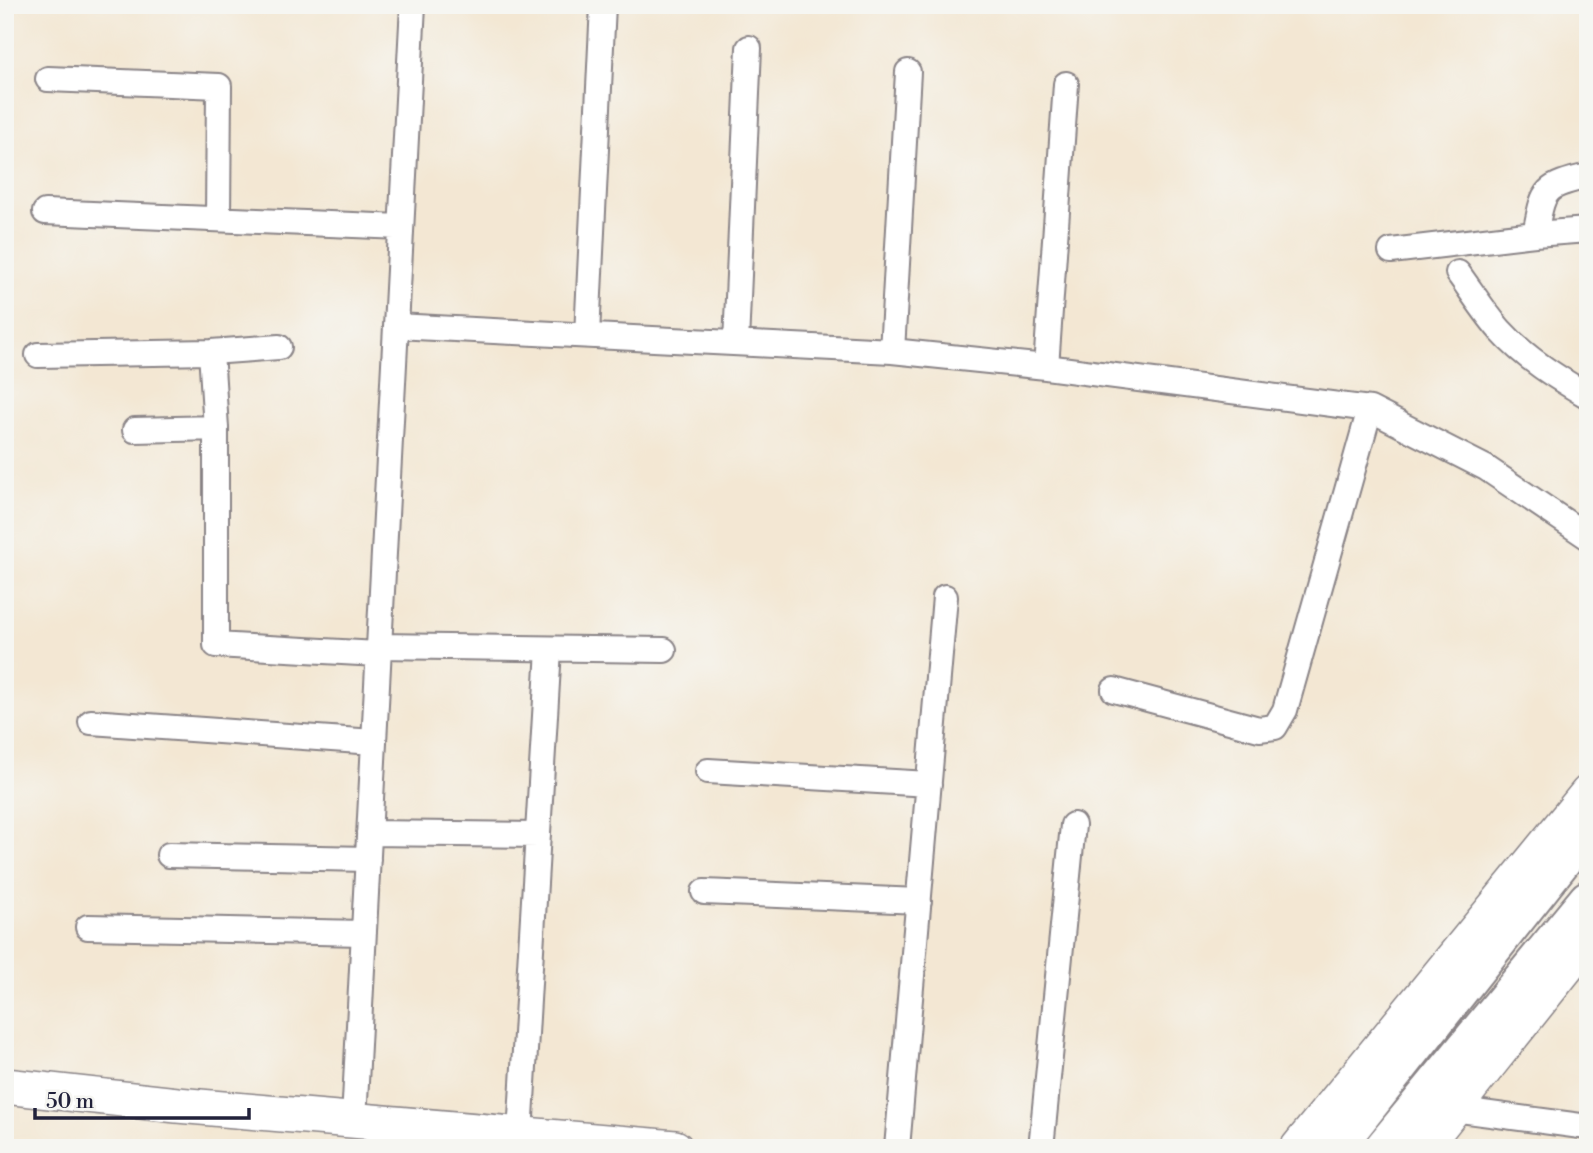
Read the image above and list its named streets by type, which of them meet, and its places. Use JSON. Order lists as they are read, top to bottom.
{
  "scale_bar": "50 m"
}
